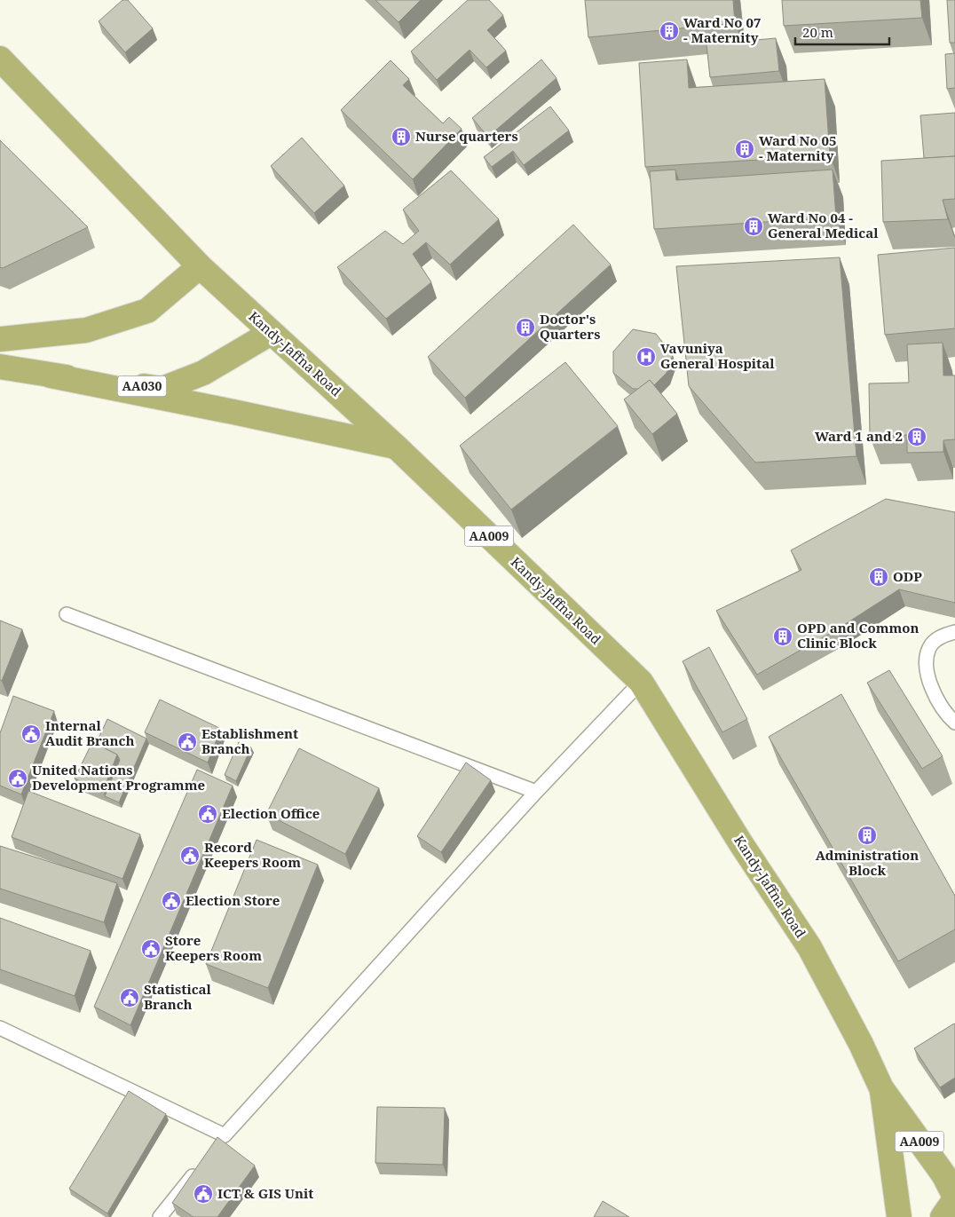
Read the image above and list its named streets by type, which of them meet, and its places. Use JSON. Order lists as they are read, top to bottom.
{
  "streets": {
    "highway": ["Kandy-Jaffna Road", "AA030", "AA009"]
  },
  "crossings": [
    ["Kandy-Jaffna Road", "AA030"]
  ],
  "places": {
    "building": [
      "Ward No 07 - Maternity",
      "Nurse quarters",
      "Ward No 05 - Maternity",
      "Ward No 04 - General Medical",
      "Doctor's Quarters",
      "Ward 1 and 2",
      "ODP",
      "OPD and Common Clinic Block",
      "Administration Block"
    ],
    "hospital": ["Vavuniya General Hospital"],
    "public building": [
      "Internal Audit Branch",
      "Establishment Branch",
      "United Nations Development Programme",
      "Election Office",
      "Record Keepers Room",
      "Election Store",
      "Store Keepers Room",
      "Statistical Branch",
      "ICT & GIS Unit"
    ]
  },
  "scale_bar": "20 m"
}
